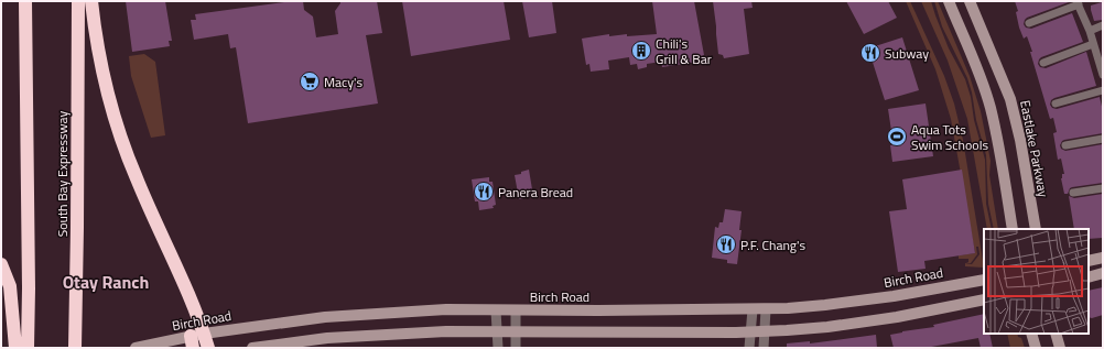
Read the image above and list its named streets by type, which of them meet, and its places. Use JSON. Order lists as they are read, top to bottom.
{
  "streets": {
    "highway": ["South Bay Expressway"],
    "main road": ["Eastlake Parkway", "Birch Road"]
  },
  "districts": ["Otay Ranch"],
  "places": {
    "building": ["Chili's Grill & Bar"],
    "restaurant": ["Subway", "Panera Bread", "P.F. Chang's"],
    "supermarket": ["Macy's"],
    "sports": ["Aqua Tots Swim Schools"]
  }
}
